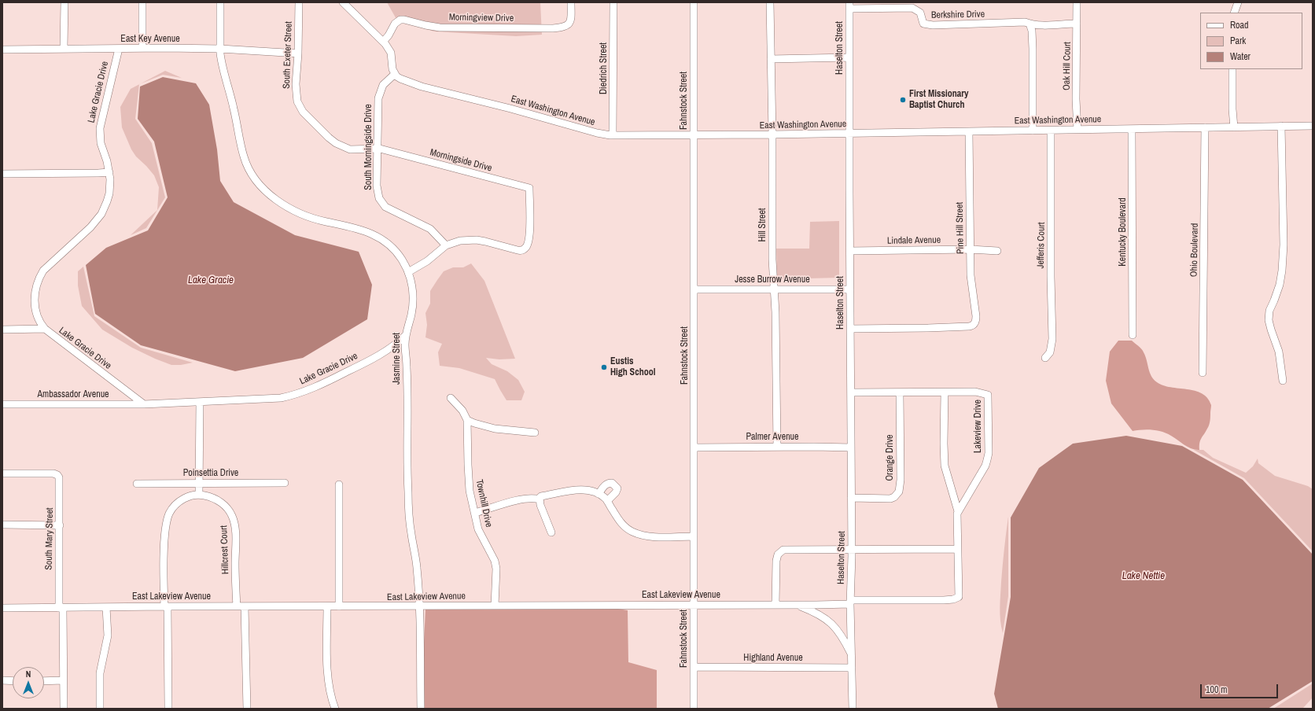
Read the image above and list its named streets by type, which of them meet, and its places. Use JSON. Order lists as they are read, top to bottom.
{
  "streets": {
    "street": [
      "Berkshire Drive",
      "Morningview Drive",
      "East Key Avenue",
      "Haselton Street",
      "South Exeter Street",
      "Oak Hill Court",
      "Diedrich Street",
      "Lake Gracie Drive",
      "Fahnstock Street",
      "East Washington Avenue",
      "South Morningside Drive",
      "Morningside Drive",
      "Hill Street",
      "Pine Hill Street",
      "Kentucky Boulevard",
      "Lindale Avenue",
      "Jefferis Court",
      "Ohio Boulevard",
      "Jesse Burrow Avenue",
      "Jasmine Street",
      "Ambassador Avenue",
      "Lakeview Drive",
      "Palmer Avenue",
      "Orange Drive",
      "Poinsettia Drive",
      "Townhill Drive",
      "South Mary Street",
      "Hillcrest Court",
      "East Lakeview Avenue",
      "Highland Avenue"
    ]
  },
  "crossings": [
    ["Berkshire Drive", "Haselton Street"],
    ["Berkshire Drive", "Oak Hill Court"],
    ["East Key Avenue", "South Exeter Street"],
    ["East Key Avenue", "Lake Gracie Drive"],
    ["Haselton Street", "East Washington Avenue"],
    ["Haselton Street", "Pine Hill Street"],
    ["Haselton Street", "Lindale Avenue"],
    ["Haselton Street", "Jesse Burrow Avenue"],
    ["Haselton Street", "Palmer Avenue"],
    ["Haselton Street", "Orange Drive"],
    ["Haselton Street", "East Lakeview Avenue"],
    ["Haselton Street", "Highland Avenue"],
    ["South Exeter Street", "South Morningside Drive"],
    ["South Exeter Street", "Morningside Drive"],
    ["Oak Hill Court", "East Washington Avenue"],
    ["Diedrich Street", "East Washington Avenue"],
    ["Lake Gracie Drive", "Jasmine Street"],
    ["Lake Gracie Drive", "Ambassador Avenue"],
    ["Fahnstock Street", "East Washington Avenue"],
    ["Fahnstock Street", "Jesse Burrow Avenue"],
    ["Fahnstock Street", "Palmer Avenue"],
    ["Fahnstock Street", "East Lakeview Avenue"],
    ["Fahnstock Street", "Highland Avenue"],
    ["East Washington Avenue", "South Morningside Drive"],
    ["East Washington Avenue", "Hill Street"],
    ["East Washington Avenue", "Pine Hill Street"],
    ["East Washington Avenue", "Kentucky Boulevard"],
    ["East Washington Avenue", "Jefferis Court"],
    ["East Washington Avenue", "Ohio Boulevard"],
    ["South Morningside Drive", "Morningside Drive"],
    ["Hill Street", "Jesse Burrow Avenue"],
    ["Hill Street", "Palmer Avenue"],
    ["Pine Hill Street", "Lindale Avenue"],
    ["Jasmine Street", "East Lakeview Avenue"],
    ["Townhill Drive", "East Lakeview Avenue"],
    ["South Mary Street", "East Lakeview Avenue"],
    ["Hillcrest Court", "East Lakeview Avenue"]
  ],
  "water": ["Lake Gracie", "Lake Nettie"],
  "places": ["First Missionary Baptist Church", "Eustis High School"],
  "legend": ["Road", "Park", "Water"],
  "scale_bar": "100 m",
  "north": "top"
}
